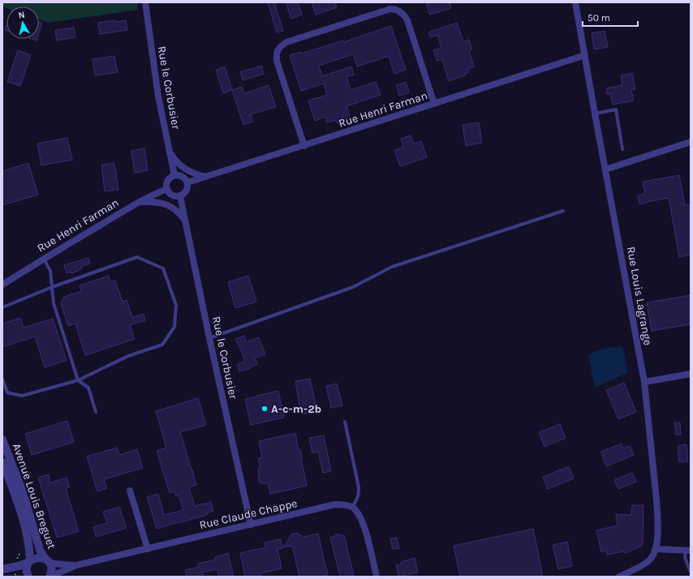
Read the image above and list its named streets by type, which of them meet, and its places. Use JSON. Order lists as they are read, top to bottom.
{
  "streets": {
    "street": [
      "Rue le Corbusier",
      "Rue Henri Farman",
      "Rue Louis Lagrange",
      "Avenue Louis Breguet",
      "Rue Claude Chappe"
    ]
  },
  "crossings": [
    ["Rue le Corbusier", "Rue Henri Farman"],
    ["Rue le Corbusier", "Rue Claude Chappe"],
    ["Rue Henri Farman", "Rue Louis Lagrange"],
    ["Avenue Louis Breguet", "Rue Claude Chappe"]
  ],
  "places": ["A-c-m-2b"],
  "scale_bar": "50 m",
  "north": "top"
}
